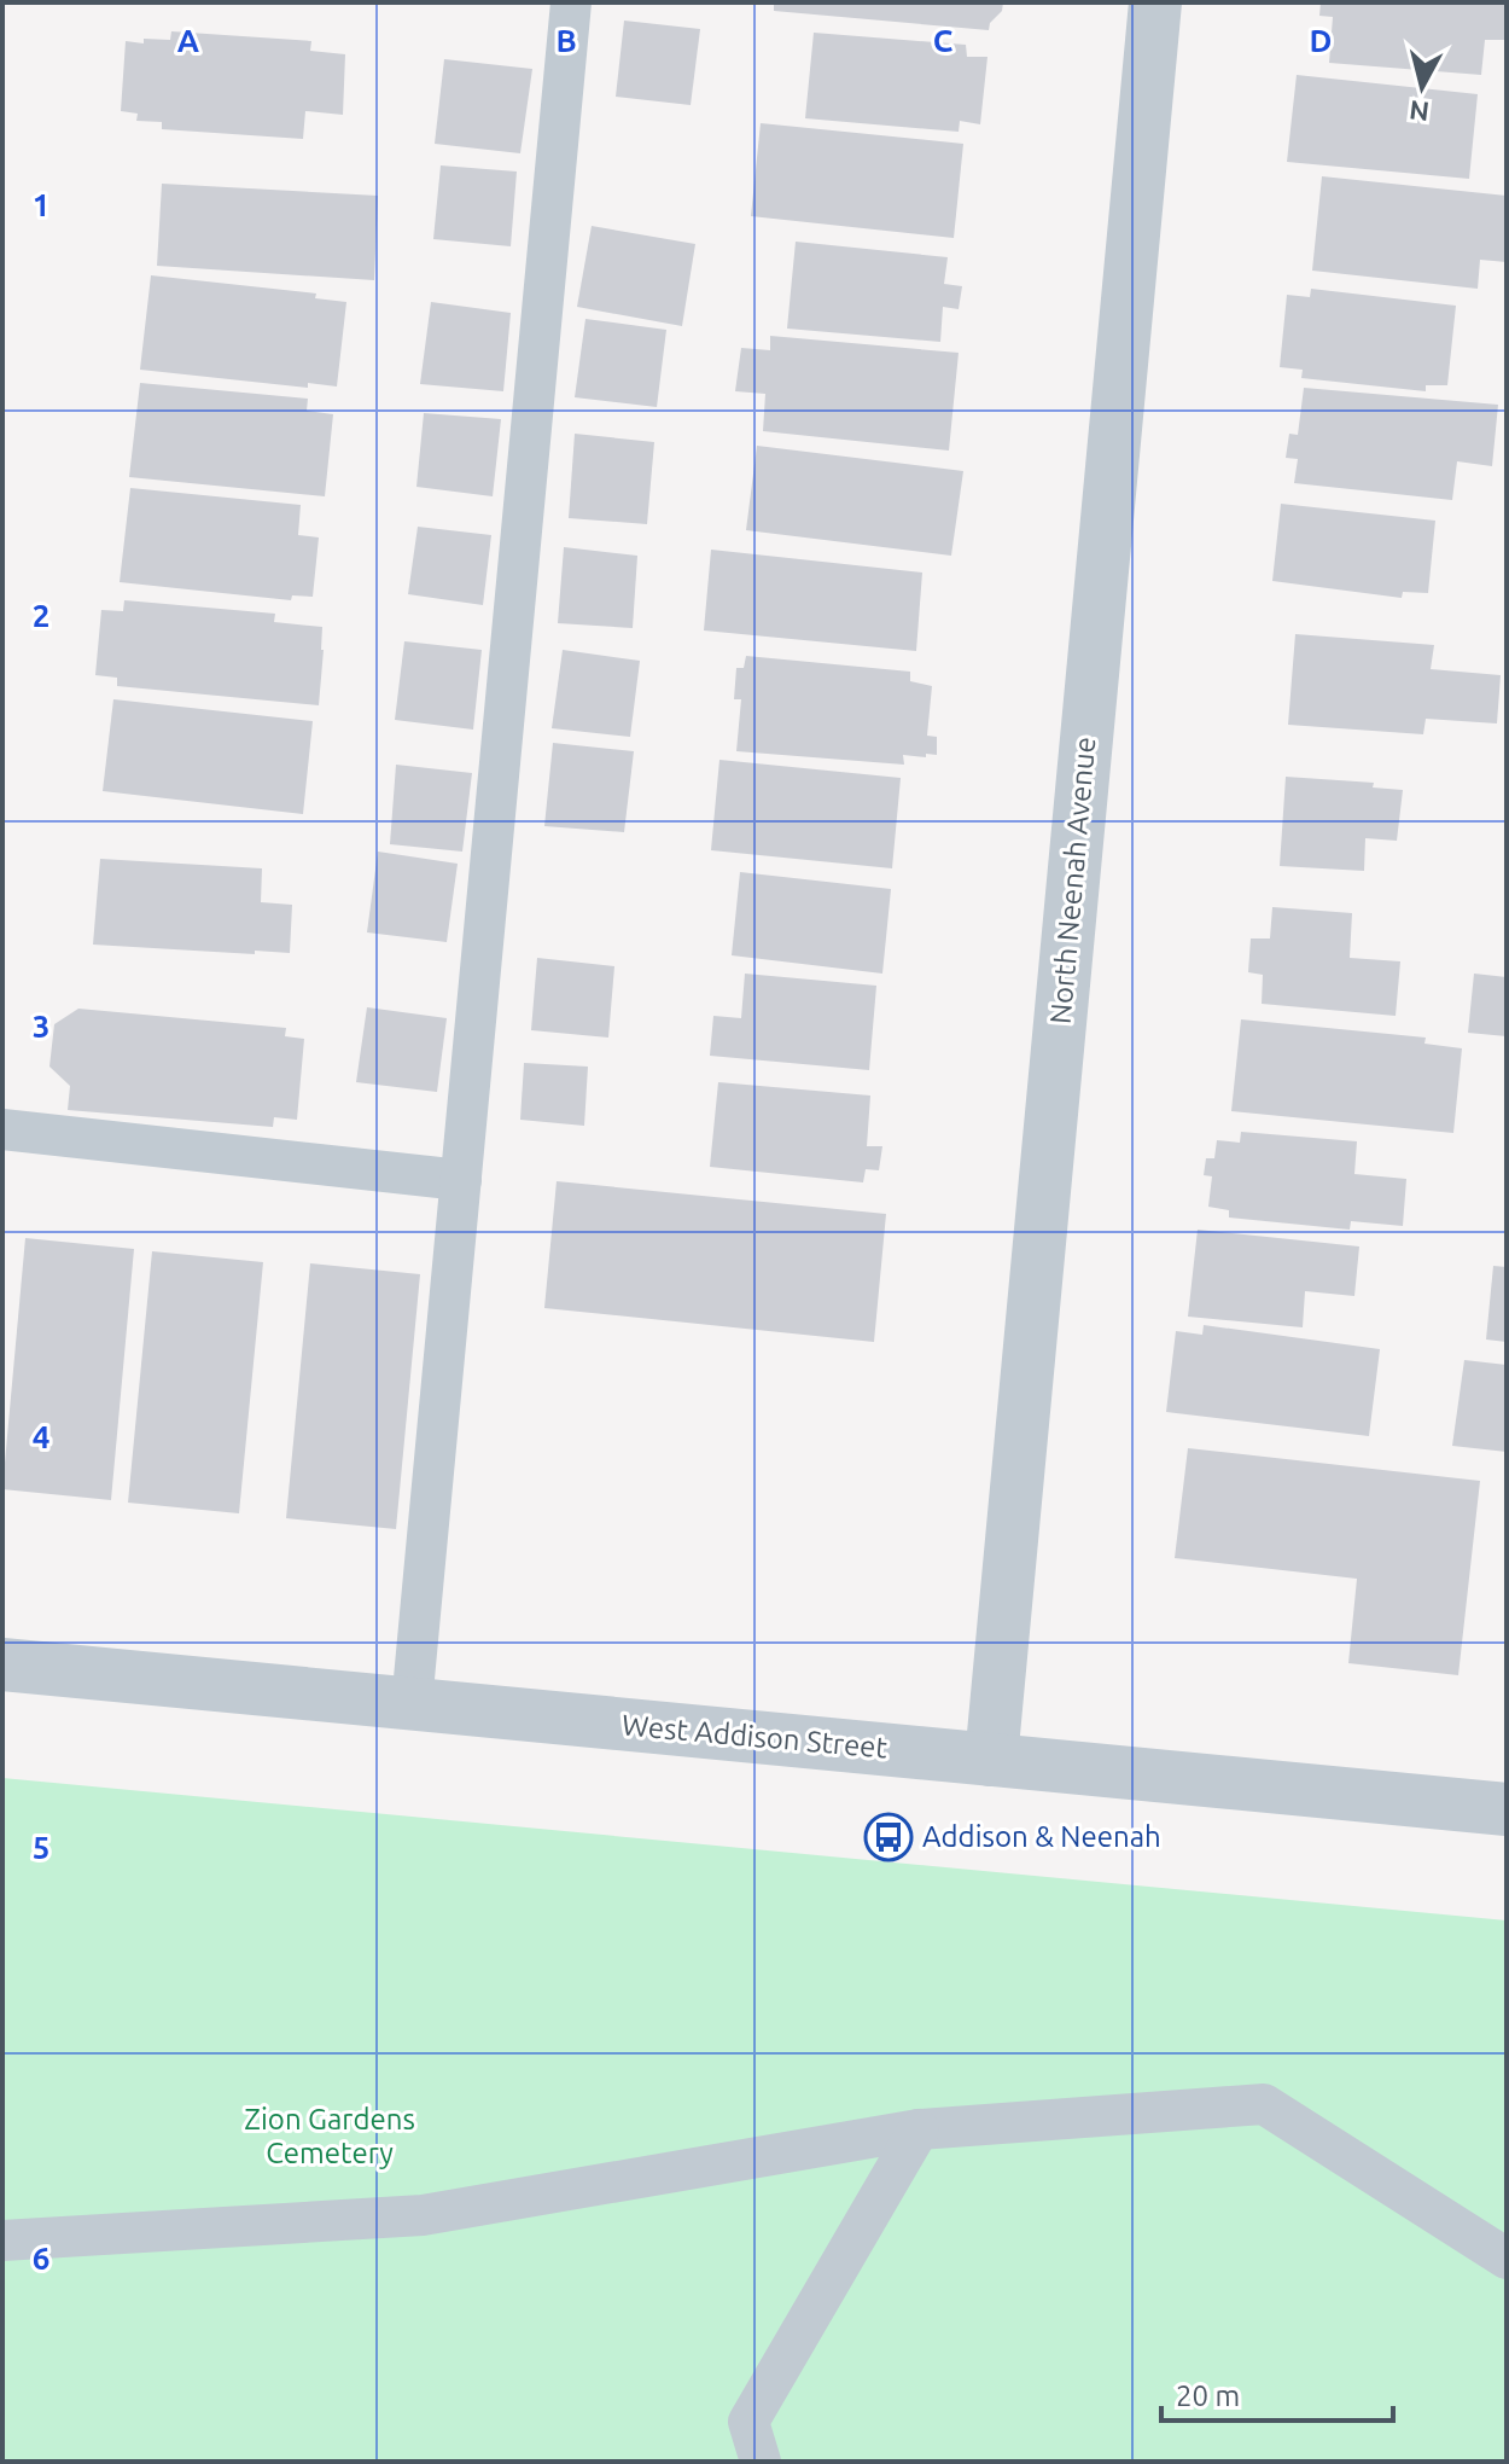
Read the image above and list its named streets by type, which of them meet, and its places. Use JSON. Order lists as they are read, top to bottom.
{
  "streets": {
    "street": ["North Neenah Avenue", "West Addison Street"]
  },
  "crossings": [
    ["North Neenah Avenue", "West Addison Street"]
  ],
  "parks": ["Zion Gardens Cemetery"],
  "places": {
    "bus stop": ["Addison & Neenah"]
  },
  "scale_bar": "20 m",
  "north": "bottom",
  "grid": {
    "columns": [
      "A",
      "B",
      "C",
      "D"
    ],
    "rows": [
      "1",
      "2",
      "3",
      "4",
      "5",
      "6"
    ]
  }
}
